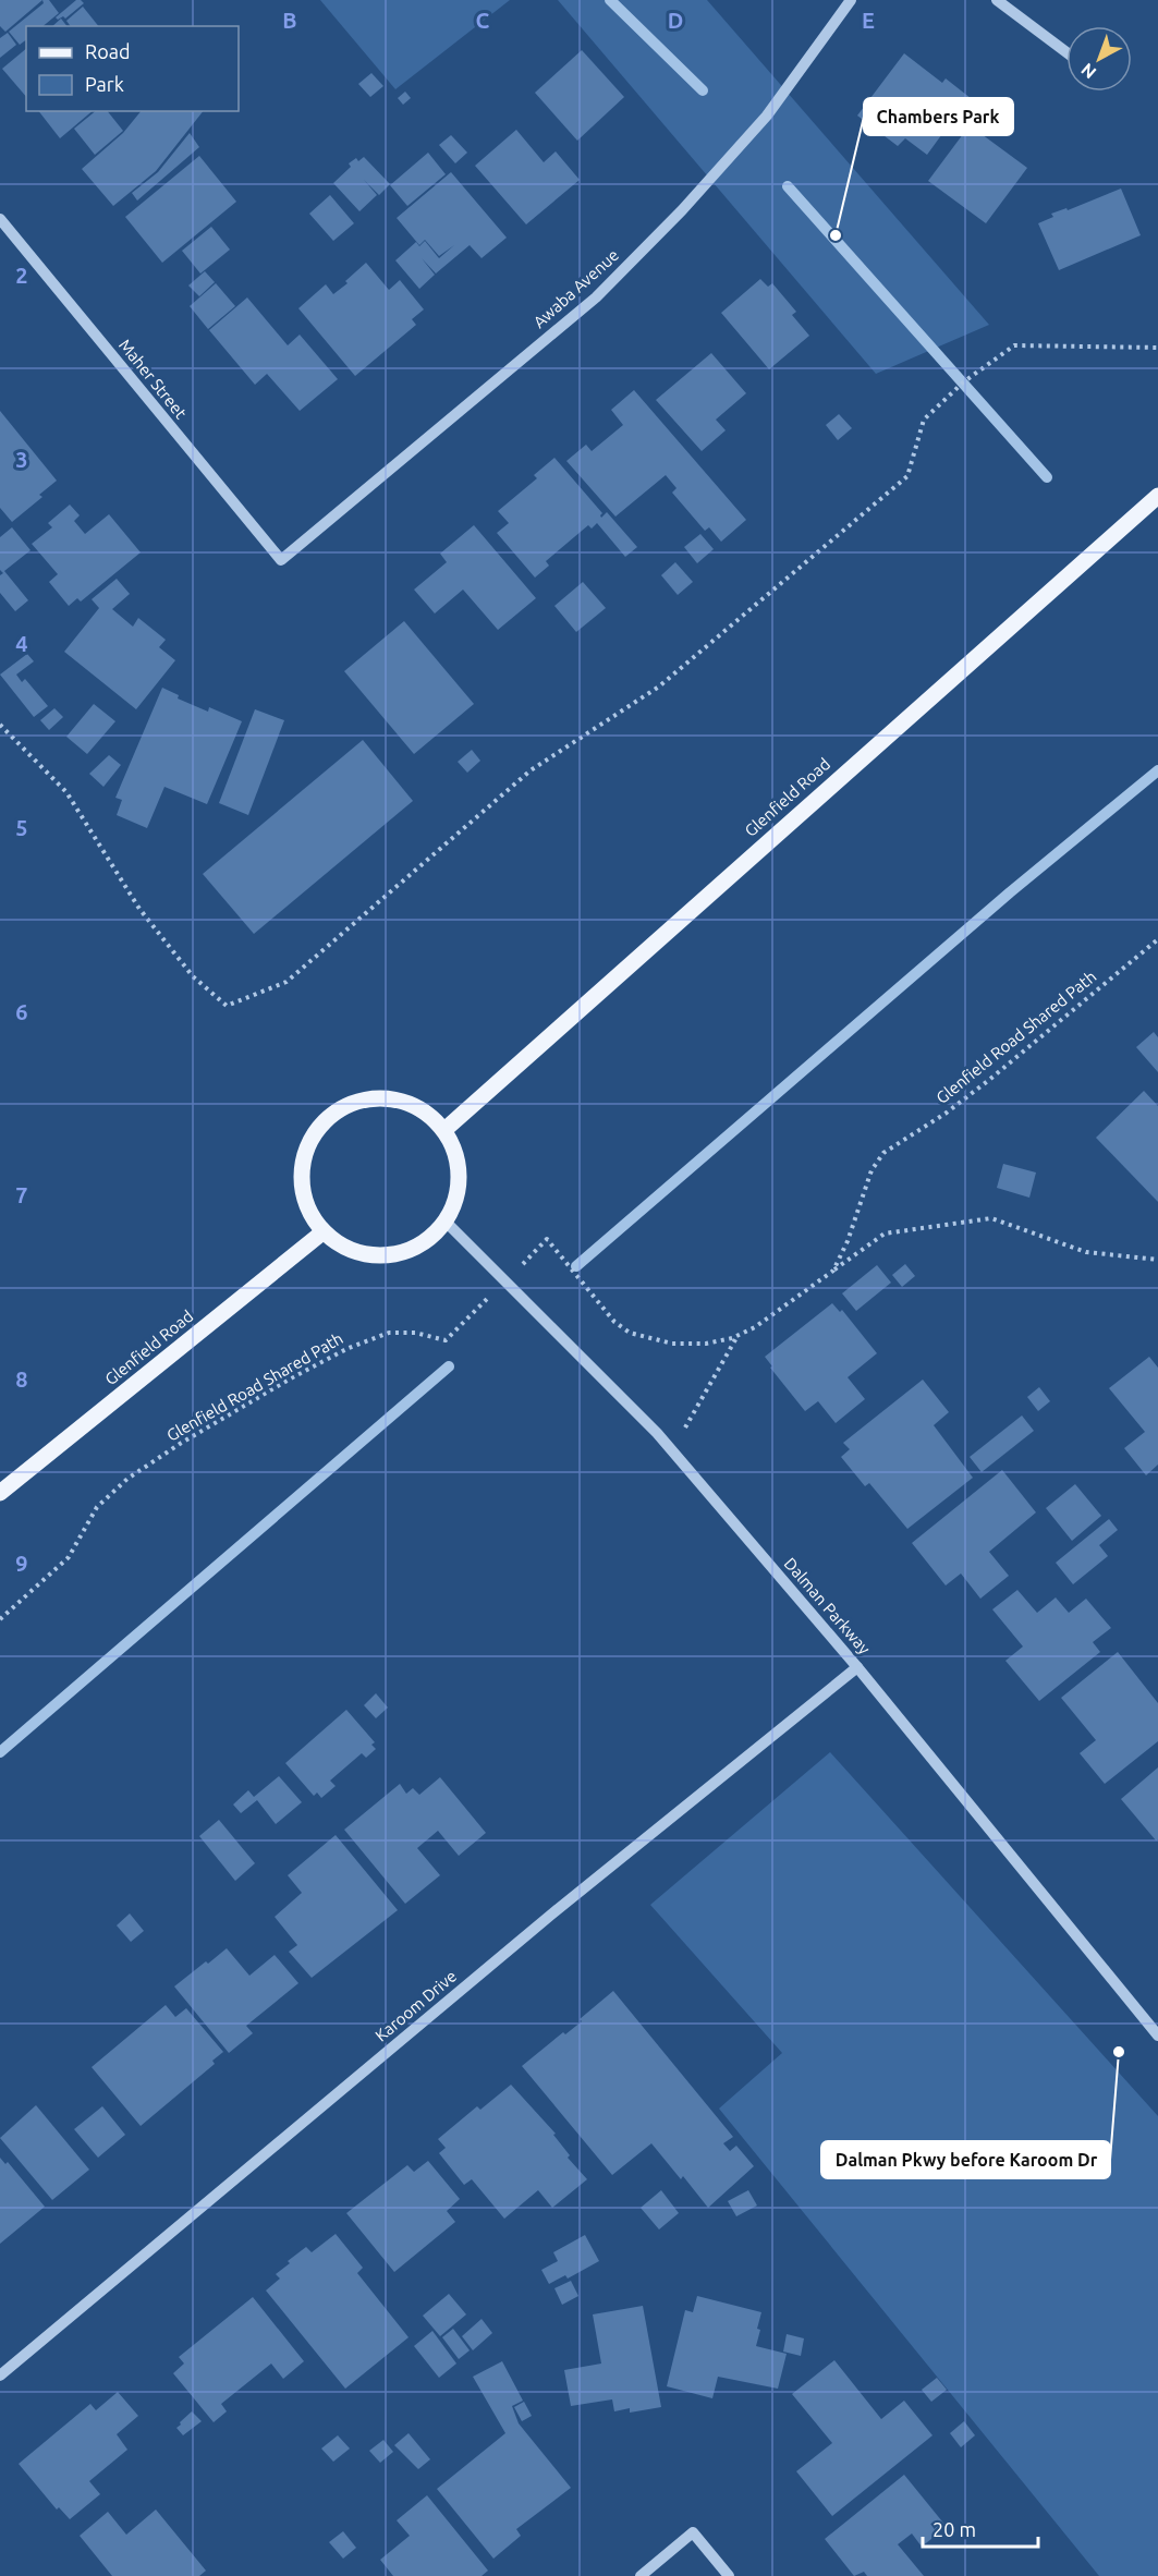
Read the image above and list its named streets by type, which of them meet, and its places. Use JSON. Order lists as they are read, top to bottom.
{
  "streets": {
    "main road": ["Glenfield Road"],
    "street": [
      "Awaba Avenue",
      "Maher Street",
      "Dalman Parkway",
      "Karoom Drive"
    ],
    "path": ["Glenfield Road Shared Path"]
  },
  "crossings": [
    ["Awaba Avenue", "Maher Street"],
    ["Glenfield Road", "Dalman Parkway"],
    ["Glenfield Road Shared Path", "Dalman Parkway"],
    ["Dalman Parkway", "Karoom Drive"]
  ],
  "places": ["Chambers Park", "Dalman Pkwy before Karoom Dr"],
  "legend": ["Road", "Park"],
  "scale_bar": "20 m",
  "north": "bottom left",
  "grid": {
    "columns": [
      "B",
      "C",
      "D",
      "E"
    ],
    "rows": [
      "2",
      "3",
      "4",
      "5",
      "6",
      "7",
      "8",
      "9"
    ]
  }
}
